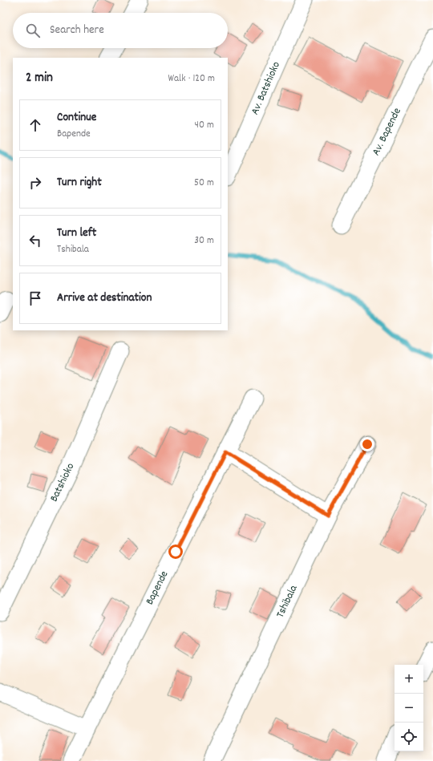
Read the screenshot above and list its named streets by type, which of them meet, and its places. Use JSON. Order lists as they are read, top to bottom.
{
  "streets": {
    "street": [
      "Av. Batshioko",
      "Av. Bapende",
      "Batshioko",
      "Bapende",
      "Tshibala"
    ]
  },
  "page": {
    "search": "Search here",
    "heading": ["2 min", "Walk · 120 m"],
    "list": [
      ["Continue", "Bapende", "40 m"],
      ["Turn right", "50 m"],
      ["Turn left", "Tshibala", "30 m"],
      "Arrive at destination"
    ],
    "map_buttons": ["+", "−"]
  }
}
